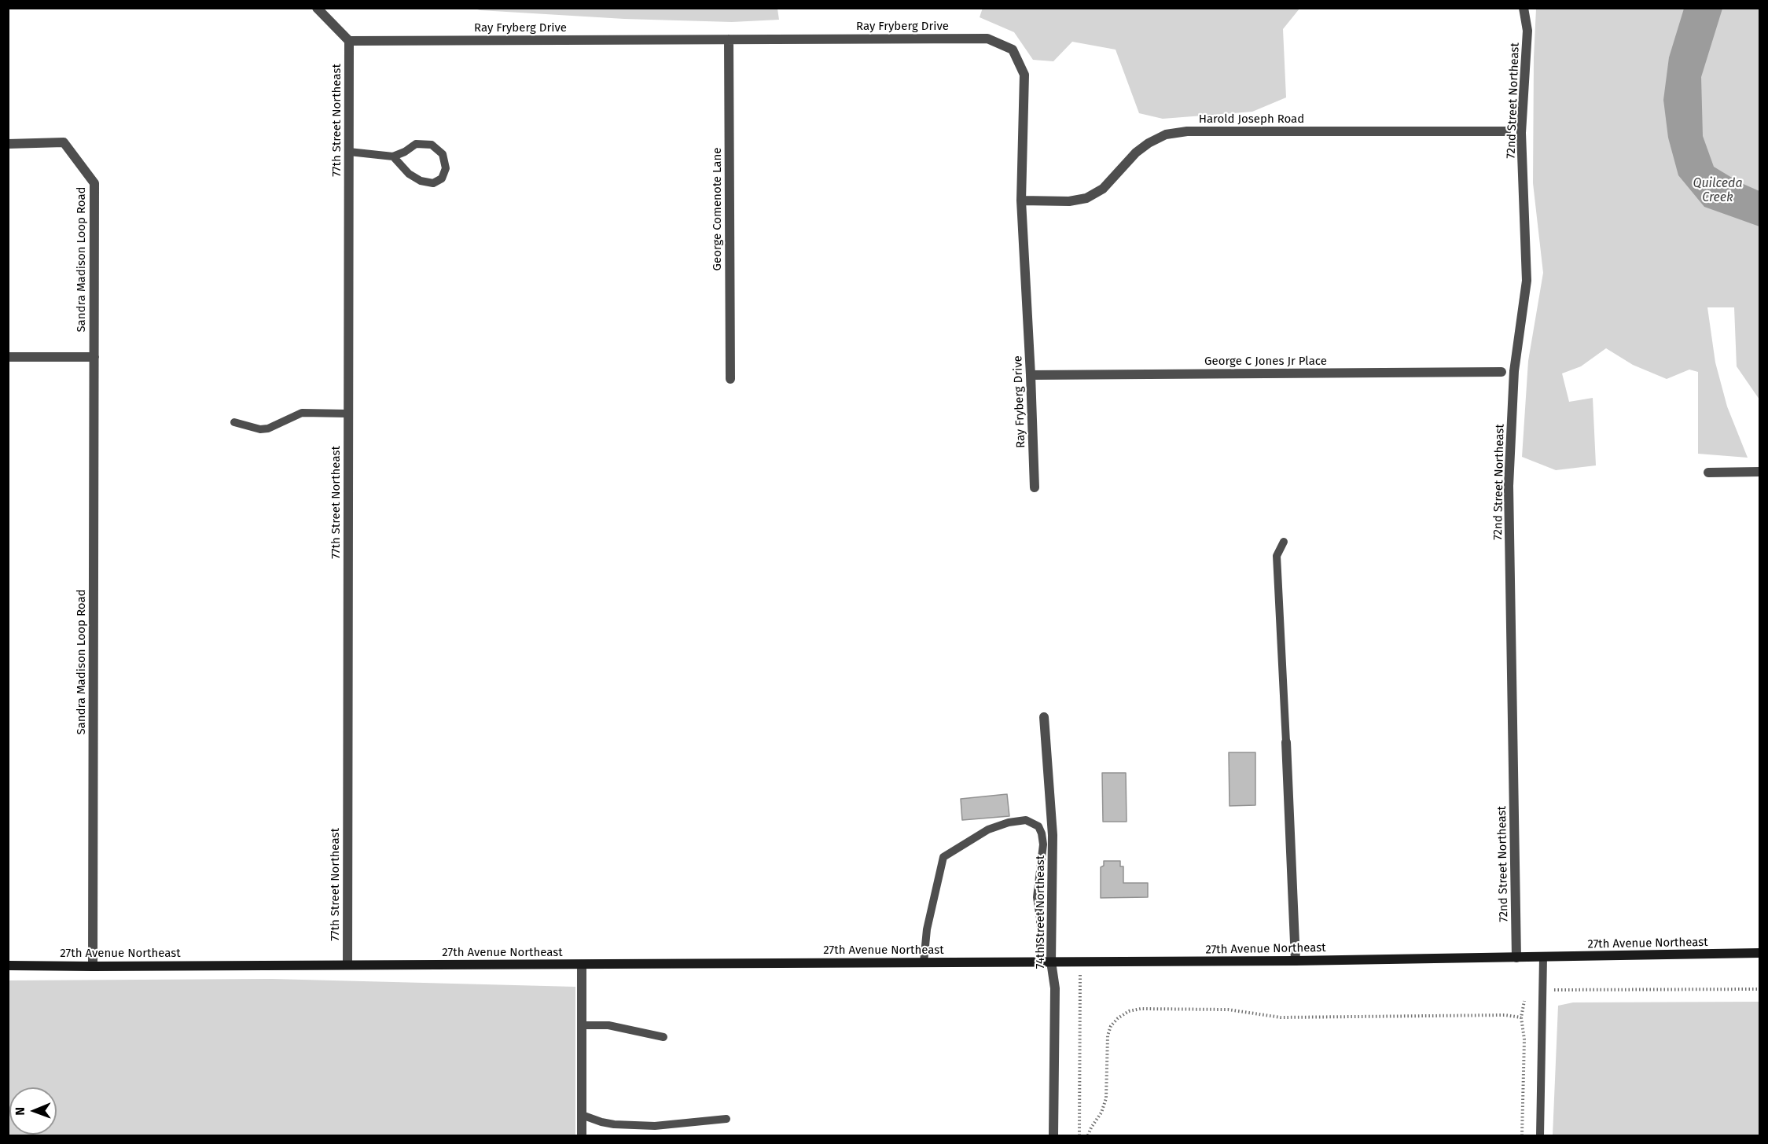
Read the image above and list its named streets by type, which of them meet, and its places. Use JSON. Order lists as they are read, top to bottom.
{
  "streets": {
    "street": [
      "Ray Fryberg Drive",
      "72nd Street Northeast",
      "Harold Joseph Road",
      "77th Street Northeast",
      "George Comenote Lane",
      "Sandra Madison Loop Road",
      "George C Jones Jr Place",
      "74th Street Northeast",
      "27th Avenue Northeast"
    ]
  },
  "crossings": [
    ["Ray Fryberg Drive", "Harold Joseph Road"],
    ["Ray Fryberg Drive", "77th Street Northeast"],
    ["Ray Fryberg Drive", "George Comenote Lane"],
    ["Ray Fryberg Drive", "George C Jones Jr Place"],
    ["72nd Street Northeast", "27th Avenue Northeast"],
    ["77th Street Northeast", "27th Avenue Northeast"],
    ["Sandra Madison Loop Road", "27th Avenue Northeast"],
    ["74th Street Northeast", "27th Avenue Northeast"]
  ],
  "water": ["Quilceda Creek"],
  "north": "left"
}
